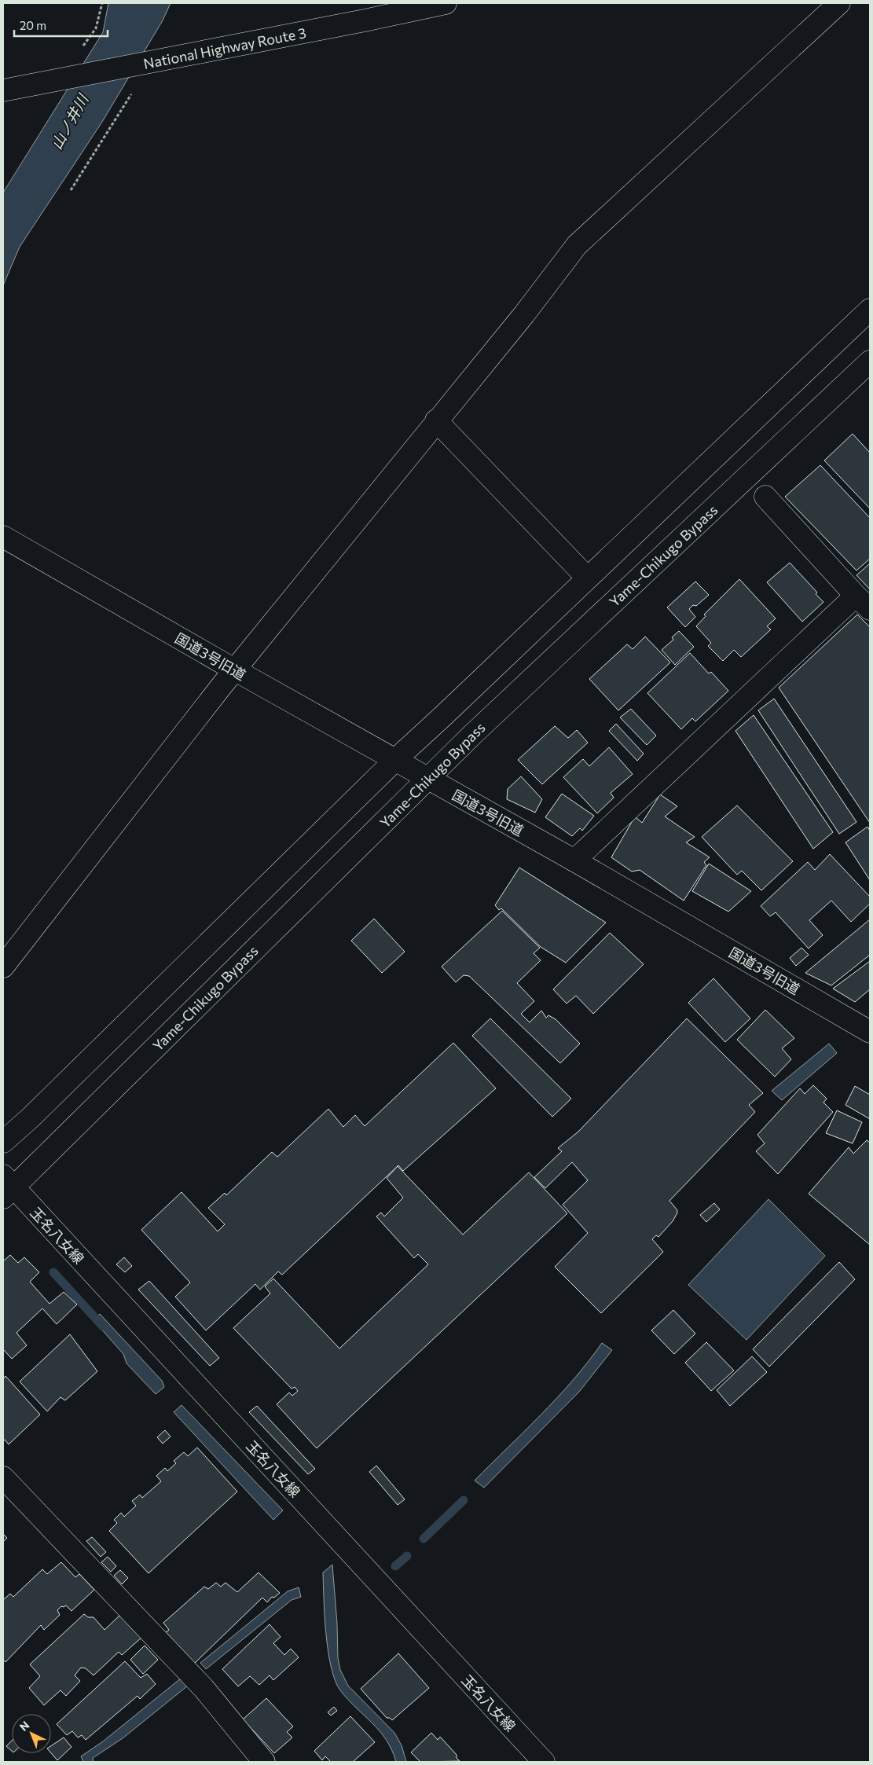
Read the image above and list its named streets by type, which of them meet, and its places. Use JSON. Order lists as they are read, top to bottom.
{
  "streets": {
    "main road": [
      "National Highway Route 3",
      "Yame-Chikugo Bypass",
      "国道3号旧道",
      "玉名八女線"
    ]
  },
  "crossings": [
    ["Yame-Chikugo Bypass", "国道3号旧道"],
    ["Yame-Chikugo Bypass", "玉名八女線"]
  ],
  "water": ["山ノ井川"],
  "scale_bar": "20 m",
  "north": "top left"
}
